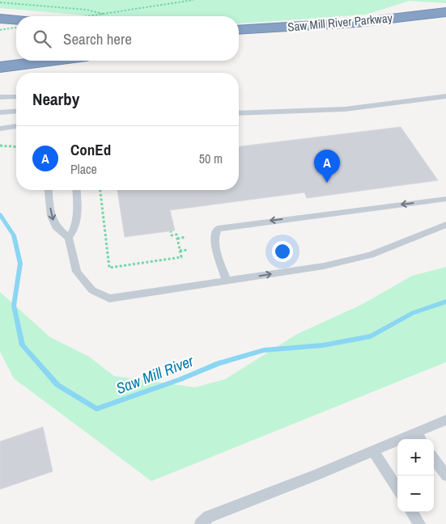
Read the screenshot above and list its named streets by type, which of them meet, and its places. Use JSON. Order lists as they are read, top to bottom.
{
  "streets": {
    "highway": ["Saw Mill River Parkway"]
  },
  "water": ["Saw Mill River"],
  "page": {
    "search": "Search here",
    "heading": "Nearby",
    "list": [
      {
        "mark": "A",
        "name": "ConEd",
        "note": "Place",
        "value": "50 m"
      }
    ],
    "pins": "A",
    "map_buttons": ["+", "−"]
  }
}
